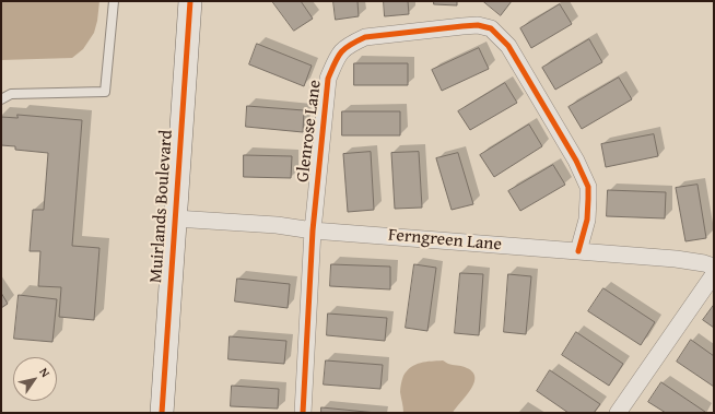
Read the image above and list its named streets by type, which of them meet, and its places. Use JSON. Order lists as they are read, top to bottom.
{
  "streets": {
    "main road": ["Muirlands Boulevard"],
    "street": ["Glenrose Lane", "Ferngreen Lane"]
  },
  "crossings": [
    ["Glenrose Lane", "Ferngreen Lane"],
    ["Muirlands Boulevard", "Ferngreen Lane"]
  ],
  "north": "top right"
}
